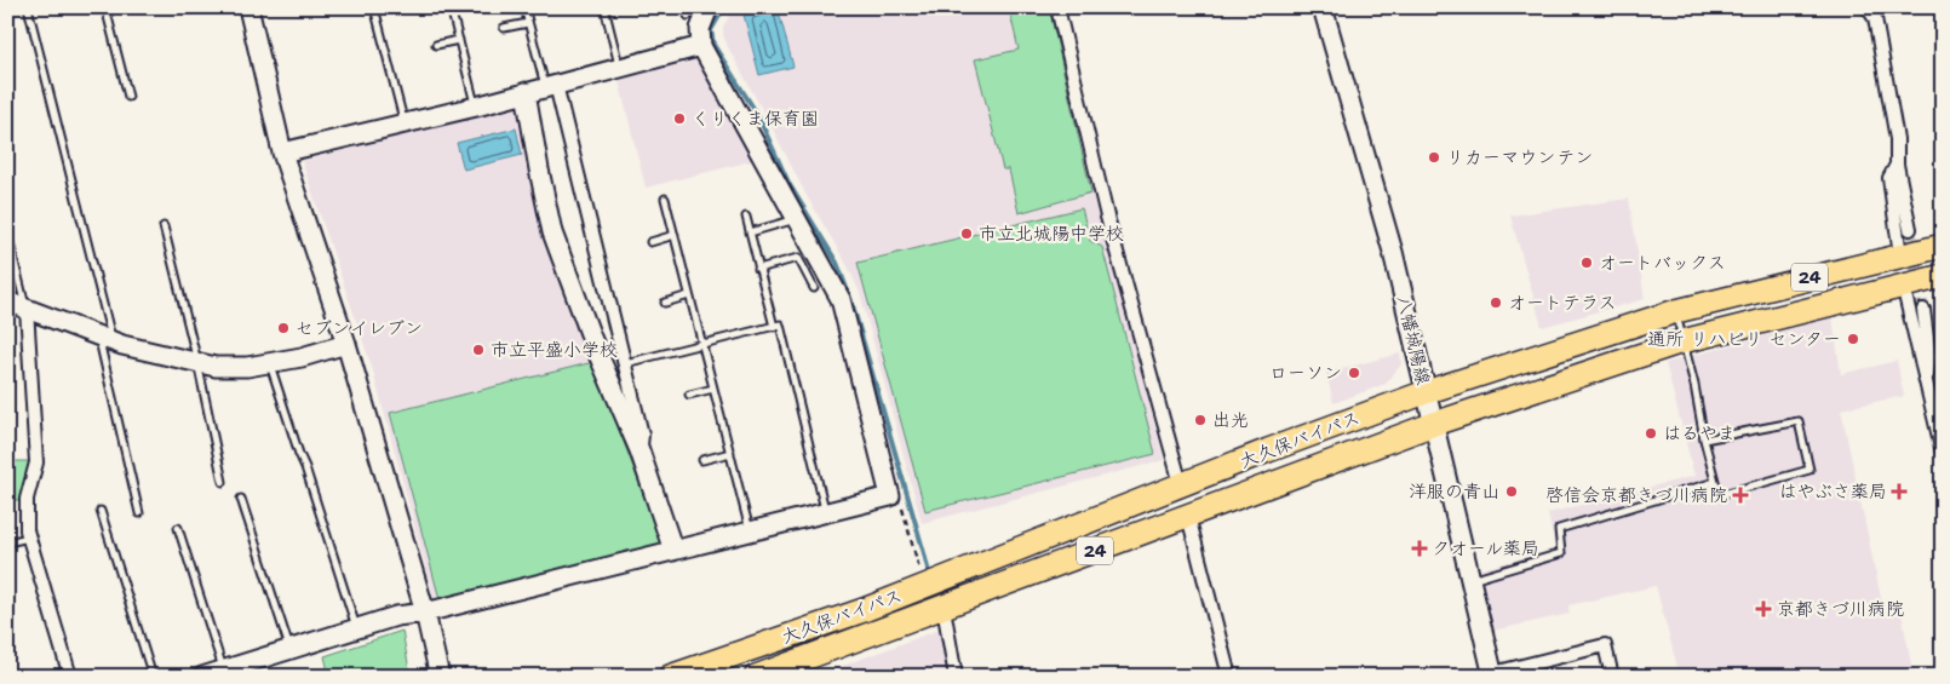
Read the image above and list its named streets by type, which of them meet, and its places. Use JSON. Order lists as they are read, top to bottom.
{
  "streets": {
    "highway": ["24", "大久保バイパス"],
    "street": ["八幡城陽線"]
  },
  "crossings": [
    ["八幡城陽線", "大久保バイパス"]
  ],
  "places": {
    "other": [
      "くりくま保育園",
      "リカーマウンテン",
      "市立北城陽中学校",
      "オートバックス",
      "オートテラス",
      "セブンイレブン",
      "通所 リハビリ センター",
      "市立平盛小学校",
      "ローソン",
      "出光",
      "はるやま",
      "洋服の青山"
    ],
    "health": [
      "はやぶさ薬局",
      "啓信会京都きづ川病院",
      "クオール薬局",
      "京都きづ川病院"
    ]
  }
}
